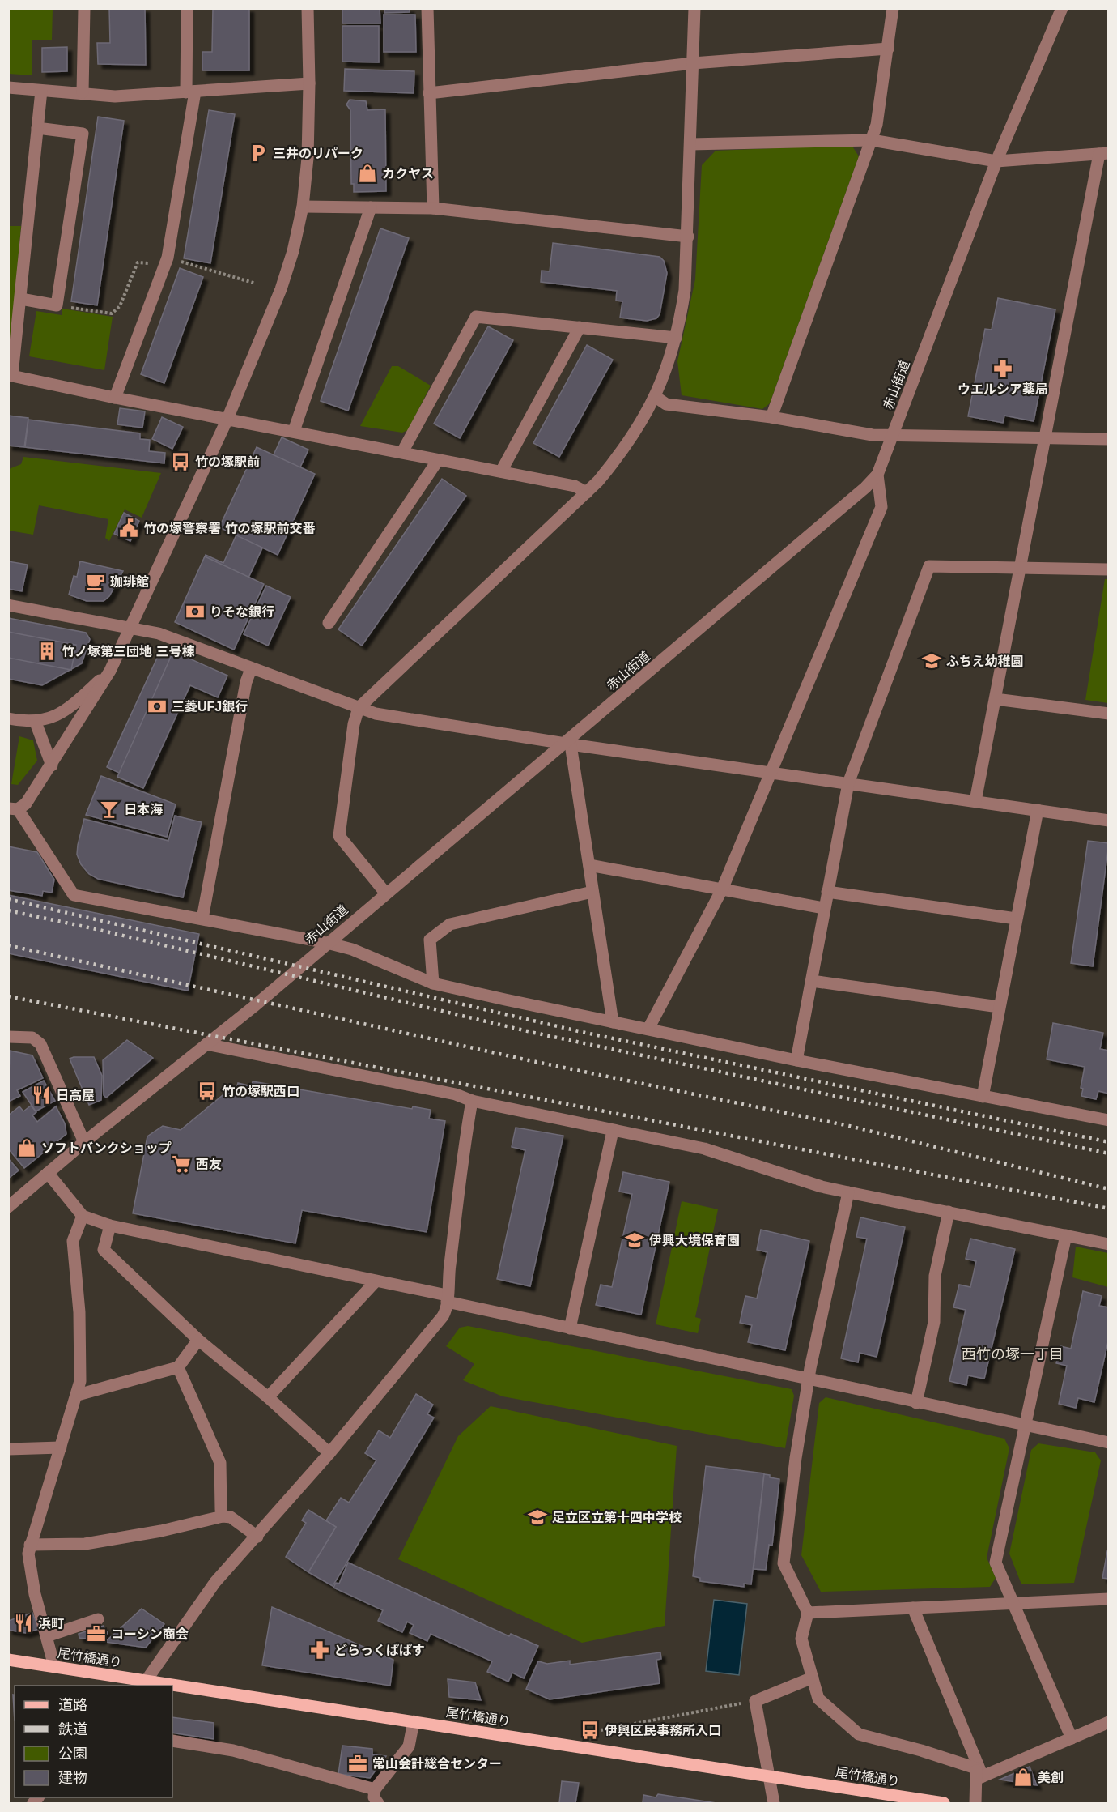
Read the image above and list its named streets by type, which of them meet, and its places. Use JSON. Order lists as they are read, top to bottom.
{
  "streets": {
    "main road": ["尾竹橋通り"],
    "street": ["赤山街道"]
  },
  "districts": ["西竹の塚一丁目"],
  "places": {
    "parking": ["三井のリパーク"],
    "shop": ["カクヤス", "ソフトバンクショップ", "美創"],
    "pharmacy": ["ウエルシア薬局", "どらっくぱぱす"],
    "bus stop": ["竹の塚駅前", "竹の塚駅西口", "伊興区民事務所入口"],
    "public building": ["竹の塚警察署 竹の塚駅前交番"],
    "cafe": ["珈琲館"],
    "bank": ["りそな銀行", "三菱UFJ銀行"],
    "building": ["竹ノ塚第三団地 三号棟"],
    "school or university": ["ふちえ幼稚園", "伊興大境保育園", "足立区立第十四中学校"],
    "bar": ["日本海"],
    "restaurant": ["日高屋", "浜町"],
    "supermarket": ["西友"],
    "office": ["コーシン商会", "常山会計総合センター"]
  },
  "legend": [
    "道路",
    "鉄道",
    "公園",
    "建物"
  ]
}
